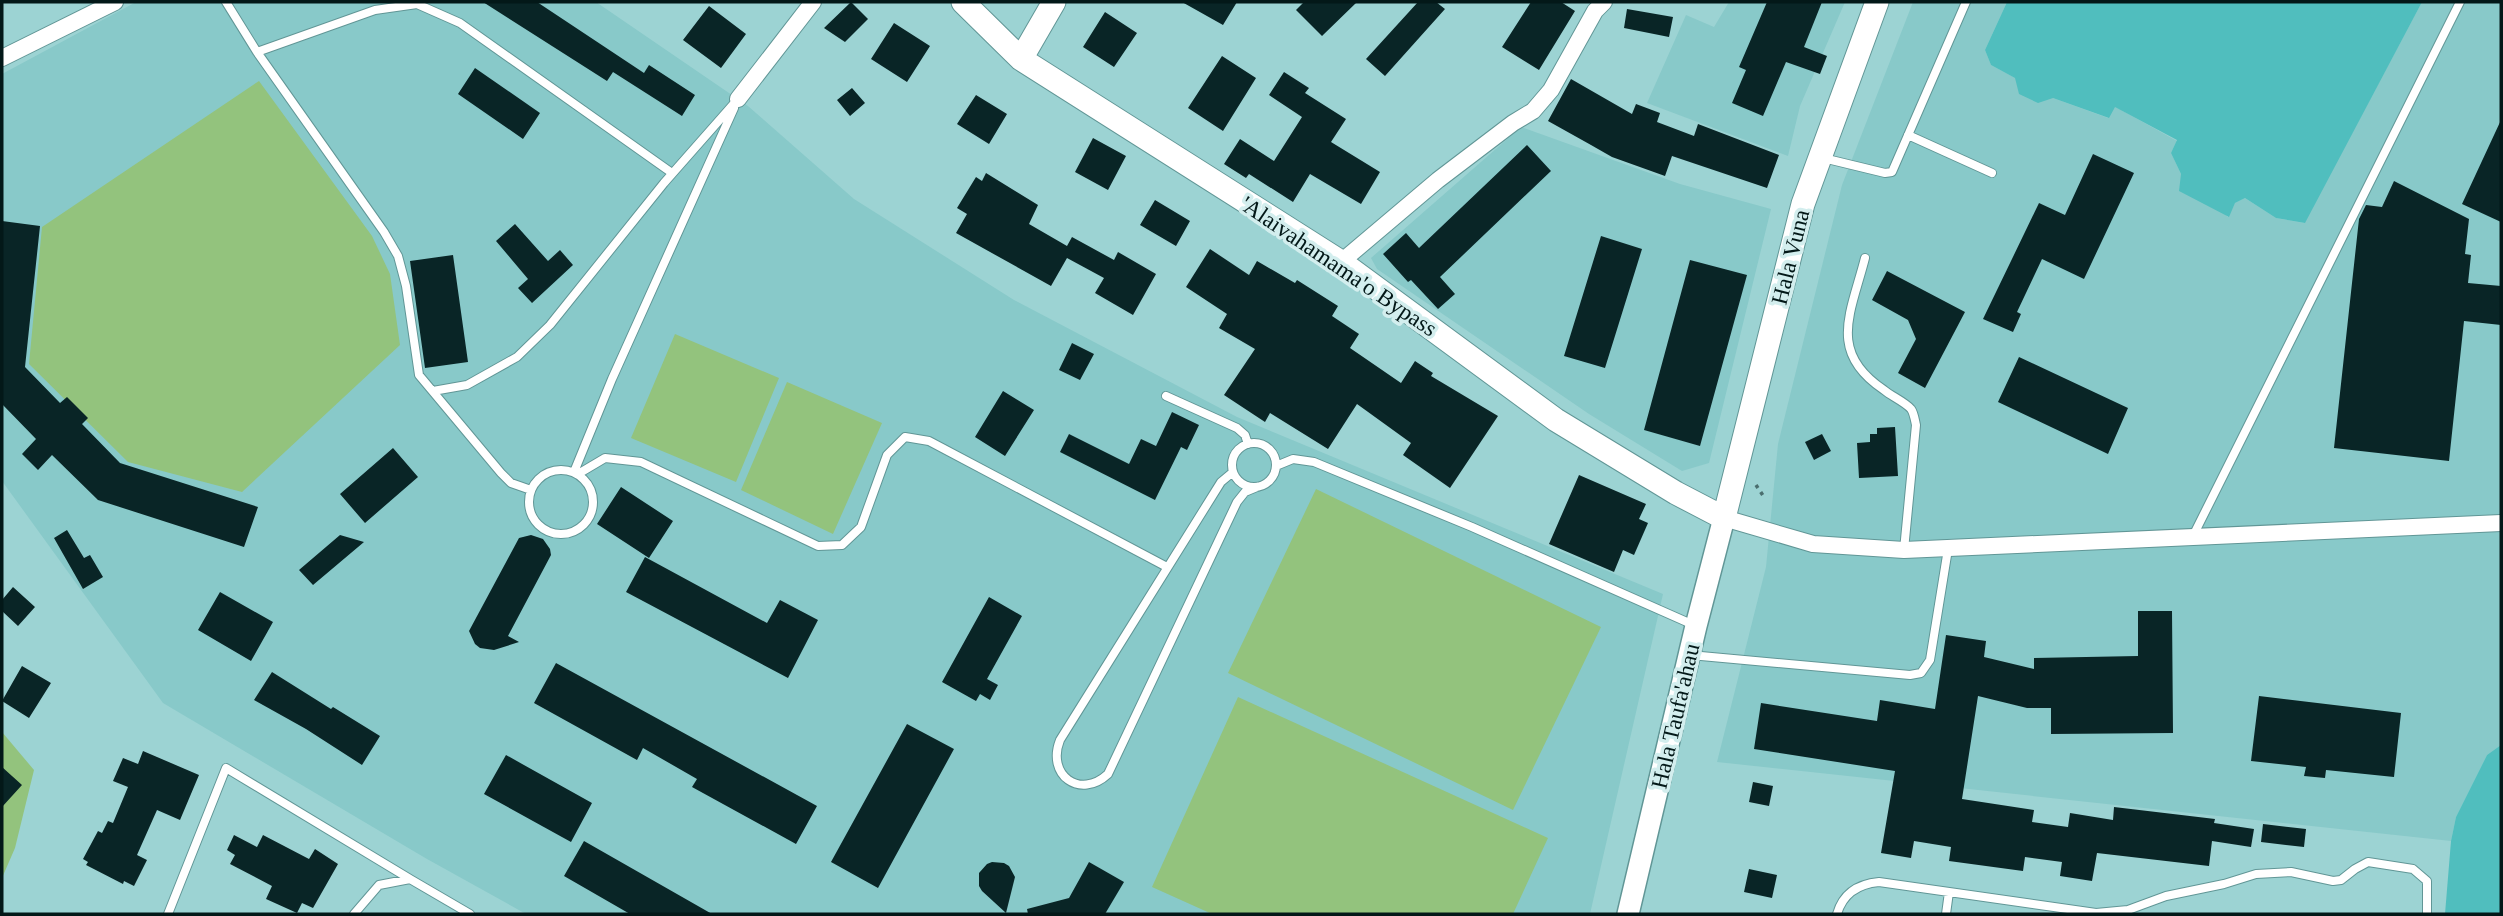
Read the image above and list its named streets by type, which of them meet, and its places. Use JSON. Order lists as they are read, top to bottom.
{
  "streets": {
    "main road": ["Hala Vuna", "'Alaivahamama'o Bypass"],
    "street": ["Hala Taufa'ahau"]
  },
  "crossings": [
    ["Hala Vuna", "'Alaivahamama'o Bypass"],
    ["Hala Vuna", "Hala Taufa'ahau"],
    ["'Alaivahamama'o Bypass", "Hala Taufa'ahau"]
  ]
}
